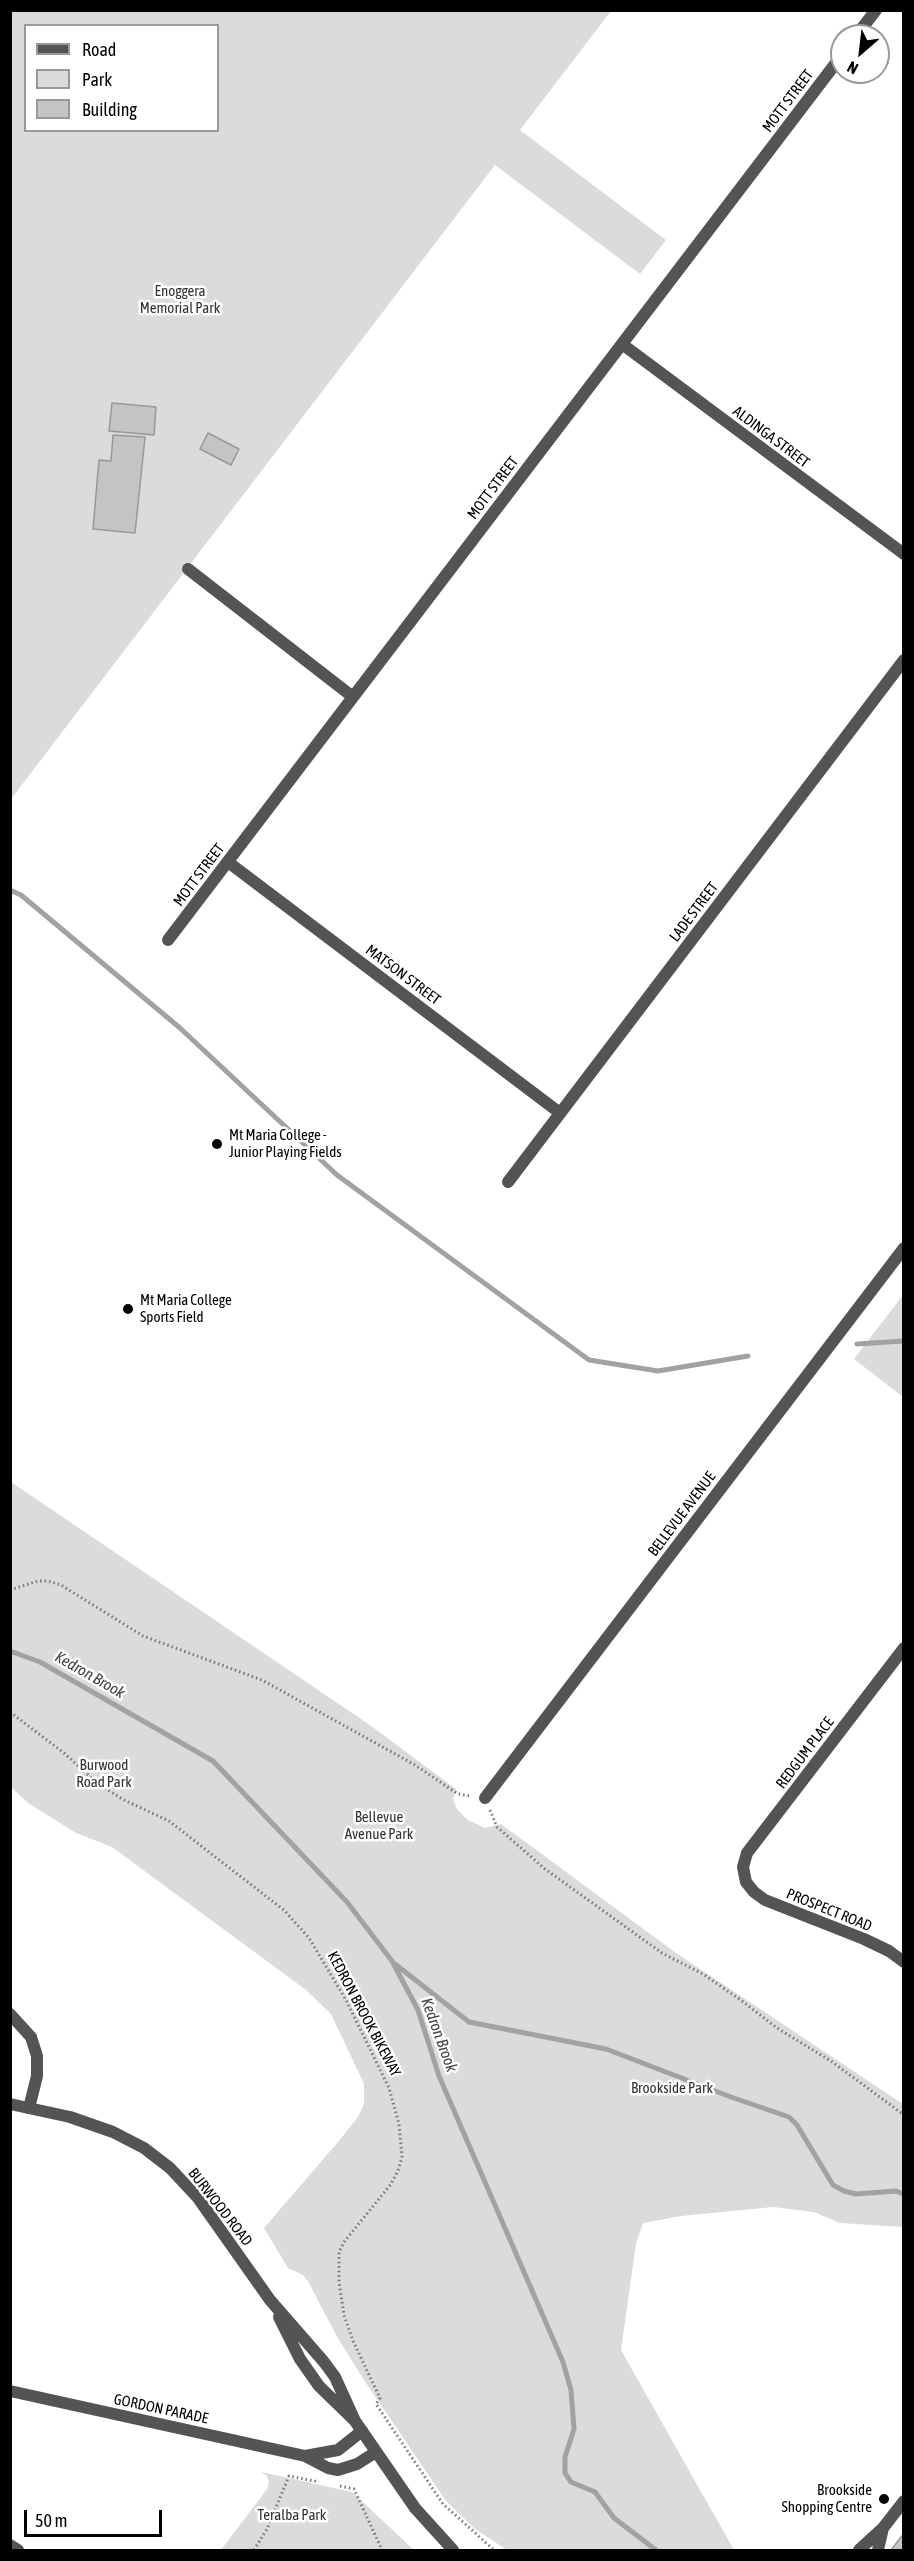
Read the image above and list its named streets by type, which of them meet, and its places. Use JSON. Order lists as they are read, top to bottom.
{
  "streets": {
    "street": [
      "MOTT STREET",
      "ALDINGA STREET",
      "LADE STREET",
      "MATSON STREET",
      "BELLEVUE AVENUE",
      "REDGUM PLACE",
      "PROSPECT ROAD",
      "BURWOOD ROAD",
      "GORDON PARADE"
    ],
    "path": ["KEDRON BROOK BIKEWAY"]
  },
  "crossings": [
    ["MOTT STREET", "ALDINGA STREET"],
    ["MOTT STREET", "MATSON STREET"],
    ["LADE STREET", "MATSON STREET"],
    ["REDGUM PLACE", "PROSPECT ROAD"],
    ["BURWOOD ROAD", "GORDON PARADE"]
  ],
  "water": ["Kedron Brook"],
  "parks": [
    "Enoggera Memorial Park",
    "Burwood Road Park",
    "Bellevue Avenue Park",
    "Brookside Park",
    "Teralba Park"
  ],
  "places": ["Mt Maria College - Junior Playing Fields", "Mt Maria College Sports Field", "Brookside Shopping Centre"],
  "legend": ["Road", "Park", "Building"],
  "scale_bar": "50 m",
  "north": "bottom left"
}
